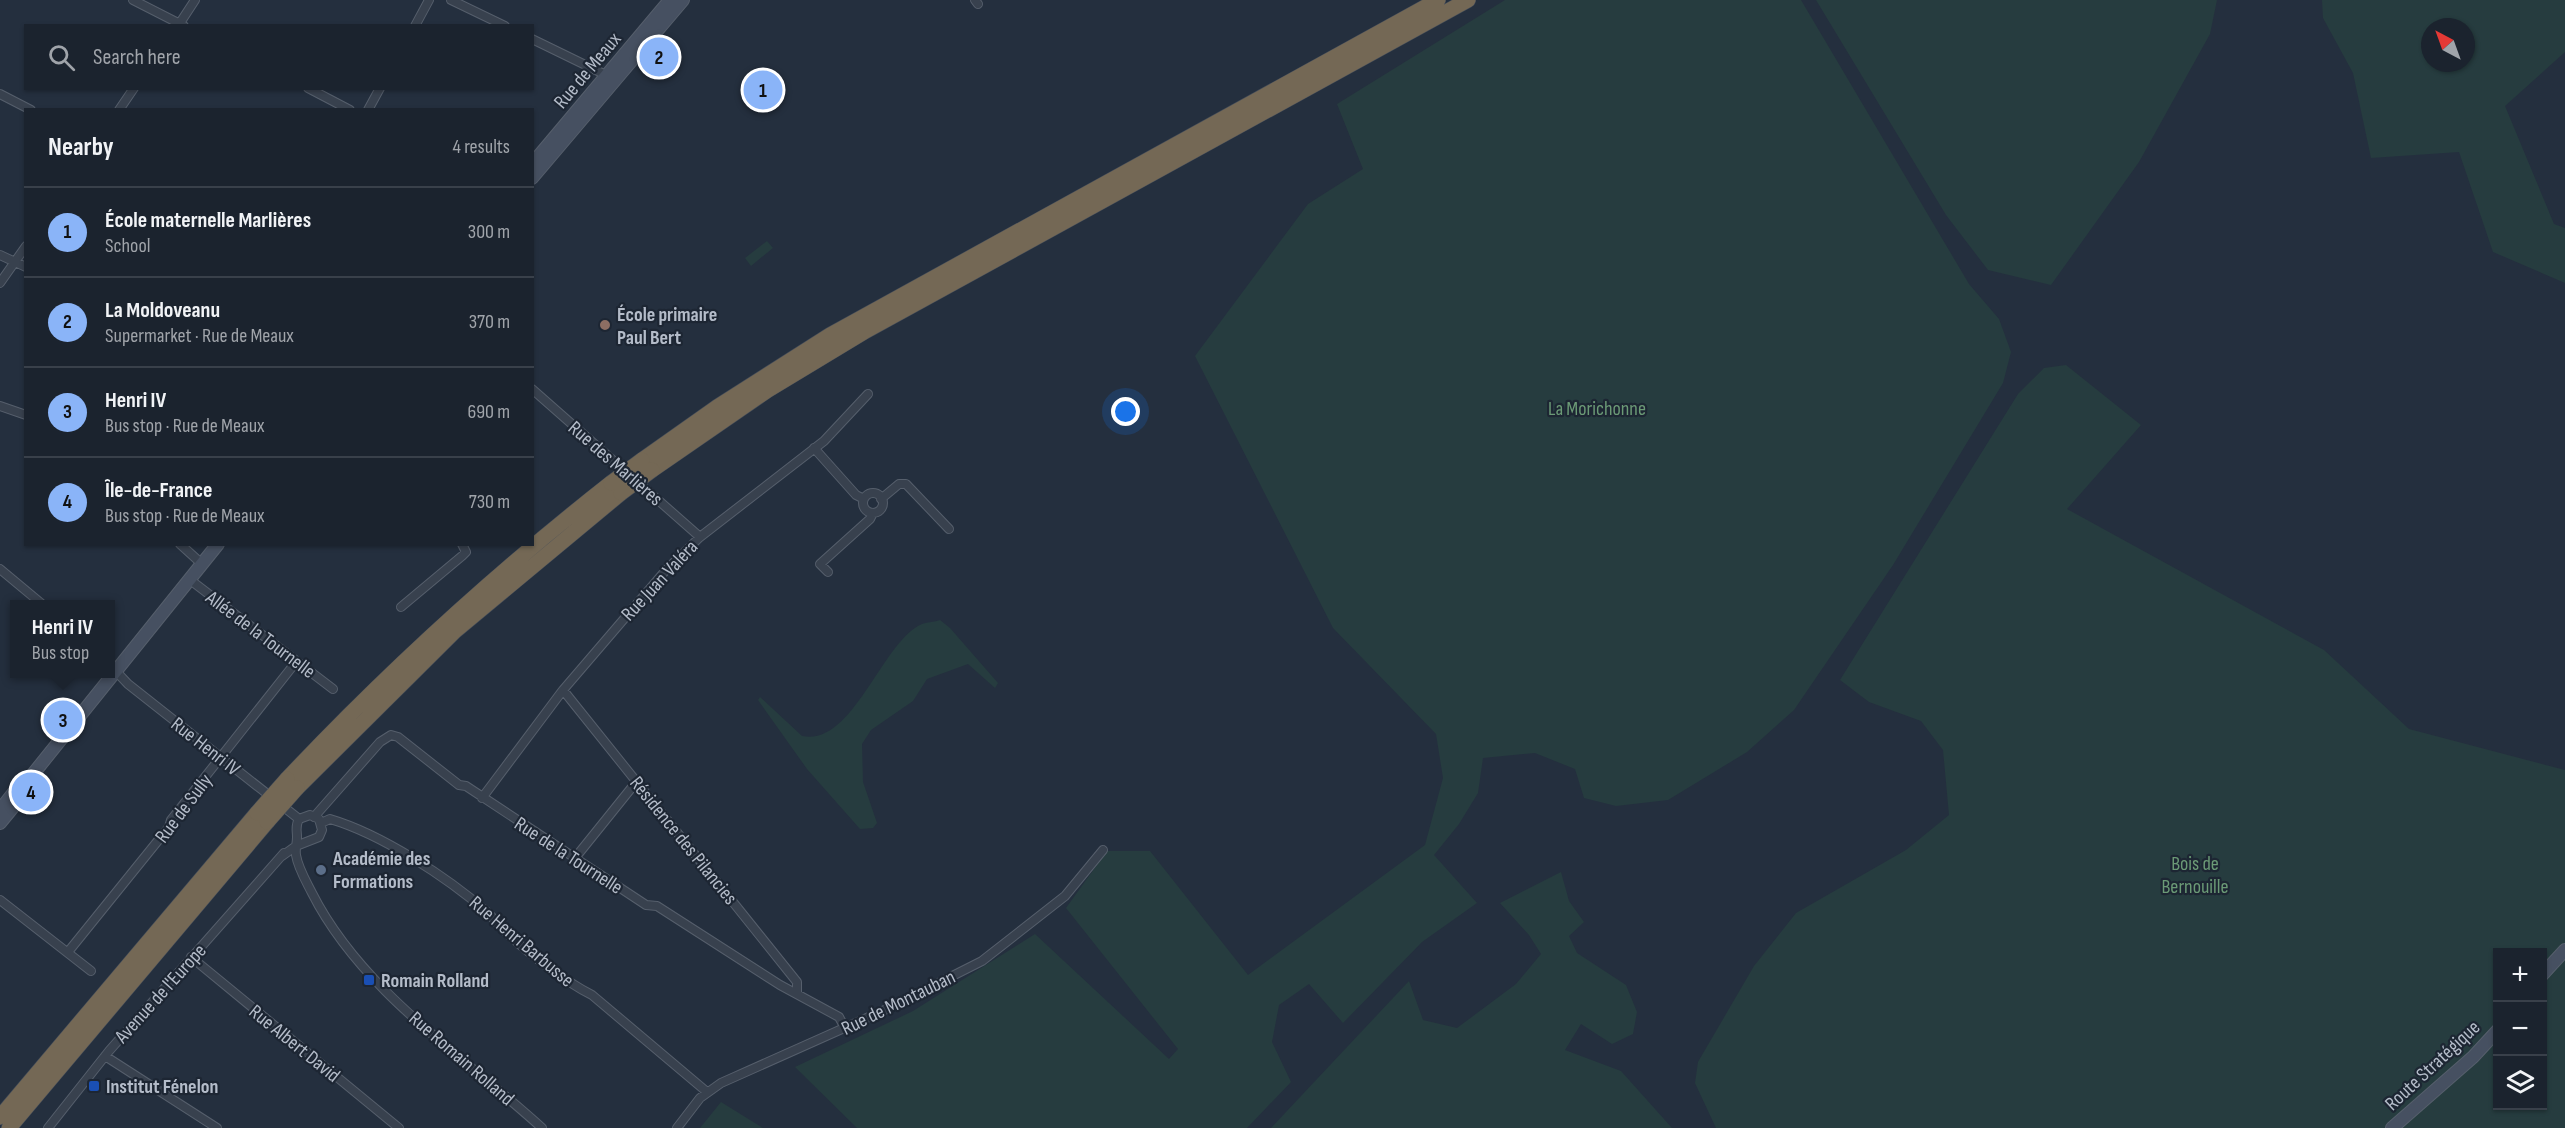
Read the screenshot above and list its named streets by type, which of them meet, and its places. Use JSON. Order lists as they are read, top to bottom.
{
  "streets": {
    "main road": ["Rue de Meaux", "Route Stratégique"],
    "street": [
      "Rue des Marlières",
      "Rue Juan Valéra",
      "Allée de la Tournelle",
      "Rue Henri IV",
      "Rue de Sully",
      "Résidence des Pilancies",
      "Rue de la Tournelle",
      "Rue Henri Barbusse",
      "Avenue de l'Europe",
      "Rue de Montauban",
      "Rue Albert David",
      "Rue Romain Rolland"
    ]
  },
  "crossings": [
    ["Rue des Marlières", "Rue Juan Valéra"],
    ["Rue Juan Valéra", "Résidence des Pilancies"],
    ["Rue Juan Valéra", "Rue de la Tournelle"],
    ["Allée de la Tournelle", "Rue de Sully"],
    ["Rue Henri IV", "Rue de Sully"],
    ["Rue Henri IV", "Rue de la Tournelle"],
    ["Rue Henri IV", "Rue Henri Barbusse"],
    ["Rue Henri IV", "Avenue de l'Europe"],
    ["Rue Henri IV", "Rue Romain Rolland"],
    ["Résidence des Pilancies", "Rue de la Tournelle"],
    ["Rue de la Tournelle", "Rue Henri Barbusse"],
    ["Rue de la Tournelle", "Avenue de l'Europe"],
    ["Rue de la Tournelle", "Rue de Montauban"],
    ["Rue de la Tournelle", "Rue Romain Rolland"],
    ["Rue Henri Barbusse", "Avenue de l'Europe"],
    ["Rue Henri Barbusse", "Rue de Montauban"],
    ["Rue Henri Barbusse", "Rue Romain Rolland"],
    ["Avenue de l'Europe", "Rue Albert David"],
    ["Avenue de l'Europe", "Rue Romain Rolland"]
  ],
  "parks": ["La Morichonne", "Bois de Bernouille"],
  "places": {
    "other": ["École primaire Paul Bert", "Académie des Formations"],
    "transit": ["Romain Rolland", "Institut Fénelon"]
  },
  "north": "top left",
  "page": {
    "search": "Search here",
    "pins": [
      "2",
      "1",
      "3",
      "4"
    ],
    "heading": ["Nearby", "4 results"],
    "list": [
      {
        "mark": "1",
        "name": "École maternelle Marlières",
        "note": "School",
        "value": "300 m"
      },
      {
        "mark": "2",
        "name": "La Moldoveanu",
        "note": "Supermarket · Rue de Meaux",
        "value": "370 m"
      },
      {
        "mark": "3",
        "name": "Henri IV",
        "note": "Bus stop · Rue de Meaux",
        "value": "690 m"
      },
      {
        "mark": "4",
        "name": "Île-de-France",
        "note": "Bus stop · Rue de Meaux",
        "value": "730 m"
      }
    ],
    "popup": ["Henri IV", "Bus stop"],
    "map_buttons": ["+", "−"]
  }
}
